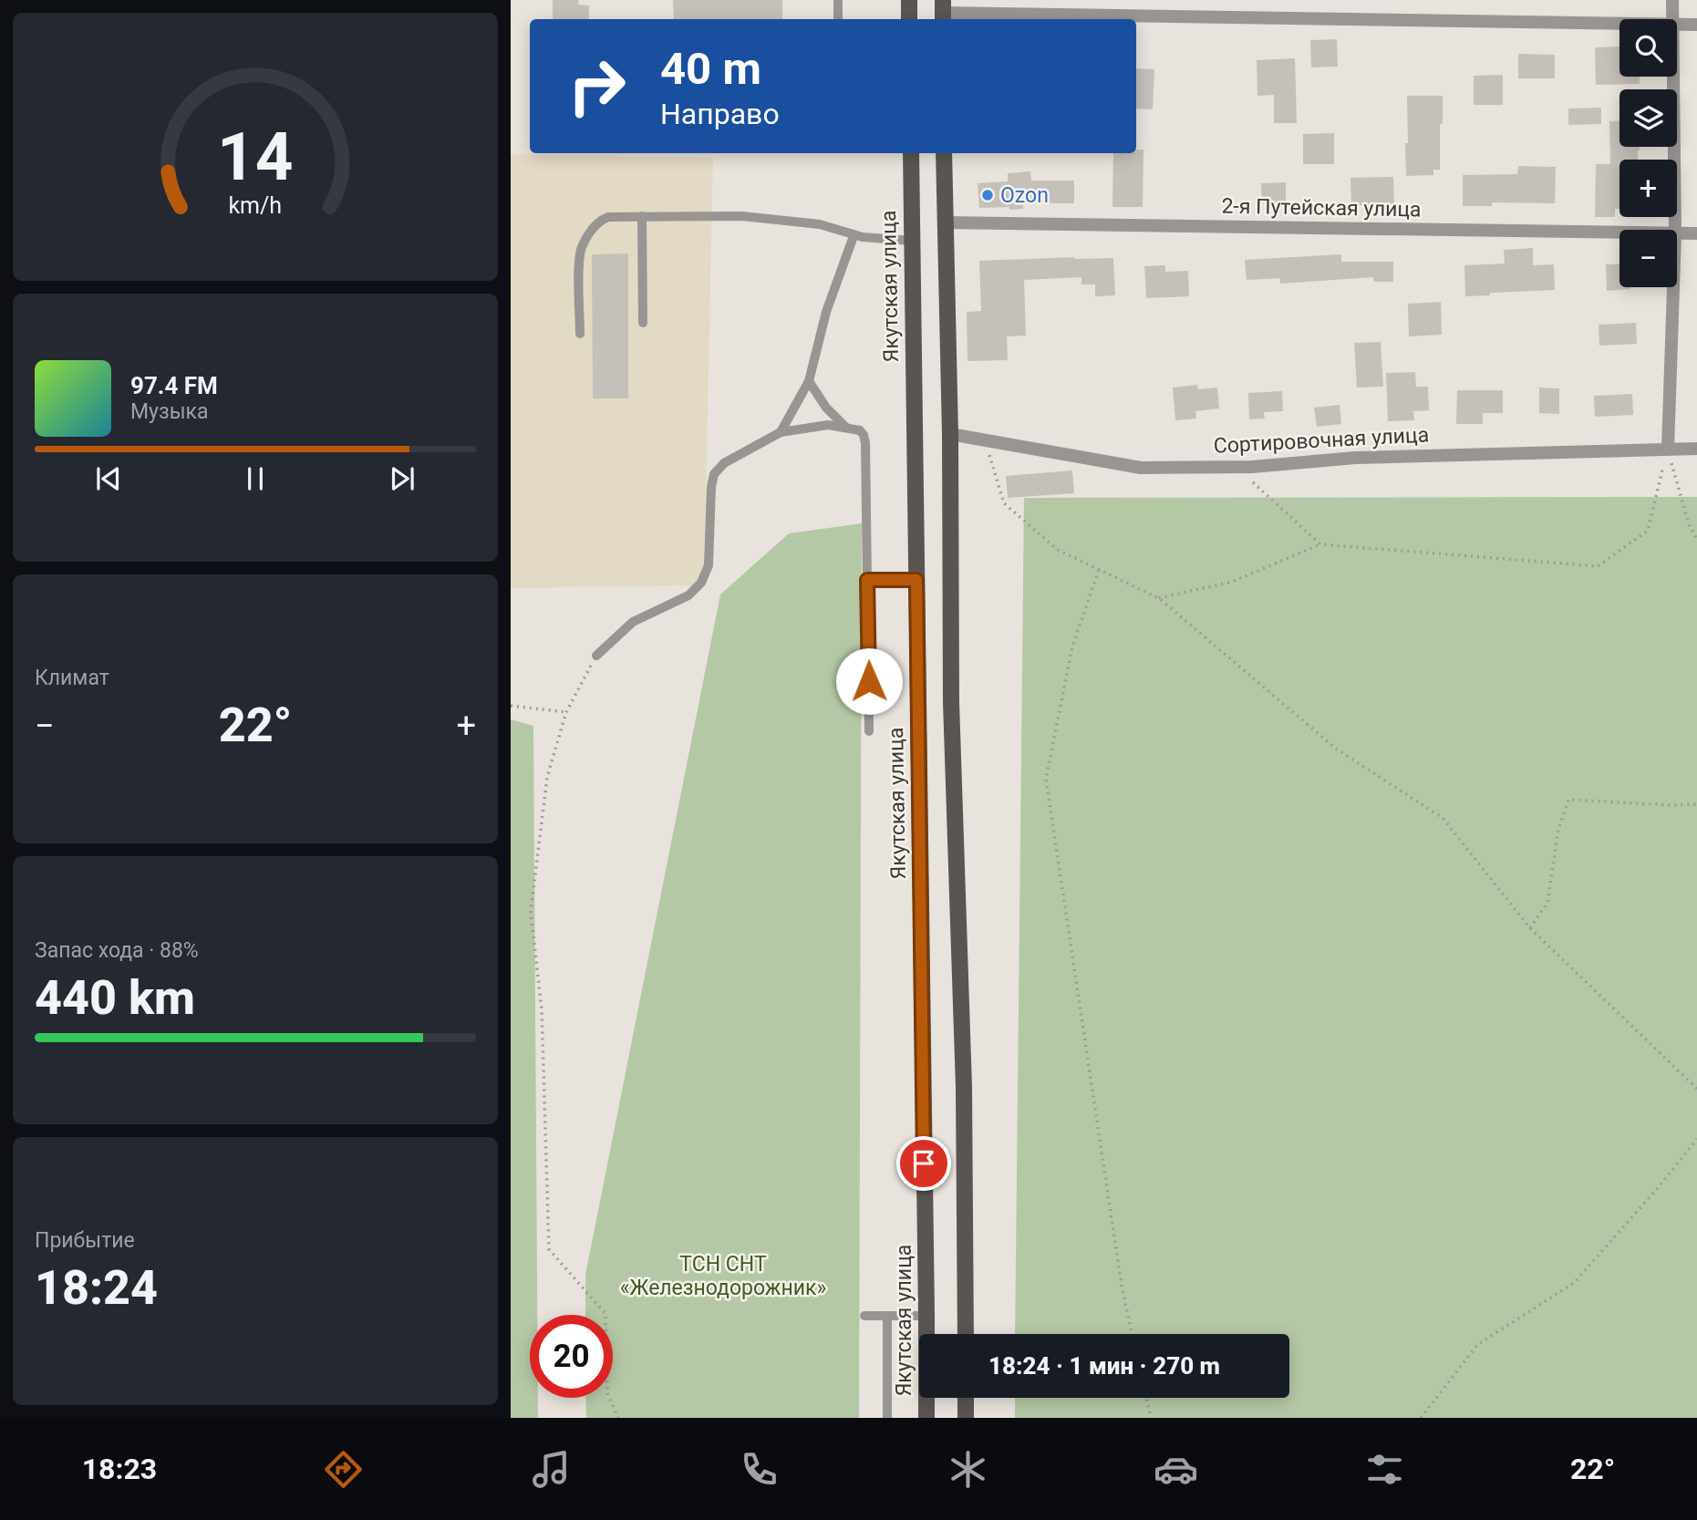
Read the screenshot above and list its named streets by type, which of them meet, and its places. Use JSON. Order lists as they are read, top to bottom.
{
  "streets": {
    "main road": ["Якутская улица"],
    "street": ["2-я Путейская улица", "Сортировочная улица"]
  },
  "parks": ["ТСН СНТ «Железнодорожник»"],
  "places": ["Ozon"],
  "page": {
    "map_buttons": ["+", "−"],
    "turn": ["40 m", "Направо"],
    "song": ["97.4 FM", "Музыка"],
    "tile": [
      "Климат",
      ["Запас хода · 88%", "440 km"],
      ["Прибытие", "18:24"]
    ],
    "heat": ["−", "22°", "+"],
    "limit": "20",
    "trip": "18:24 · 1 мин · 270 m",
    "tabs": ["18:23", "22°"],
    "gauge": ["14", "km/h"]
  }
}
